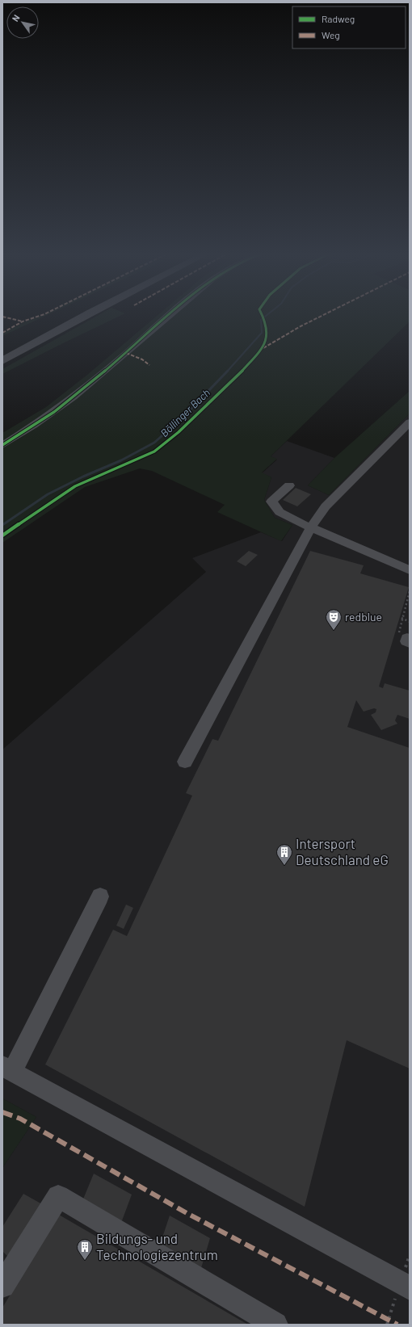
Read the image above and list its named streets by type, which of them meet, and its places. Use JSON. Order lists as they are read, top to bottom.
{
  "water": ["Böllinger Bach"],
  "places": {
    "theatre": ["redblue"],
    "building": ["Intersport Deutschland eG", "Bildungs- und Technologiezentrum"]
  },
  "legend": ["Radweg", "Weg"],
  "north": "top left"
}
